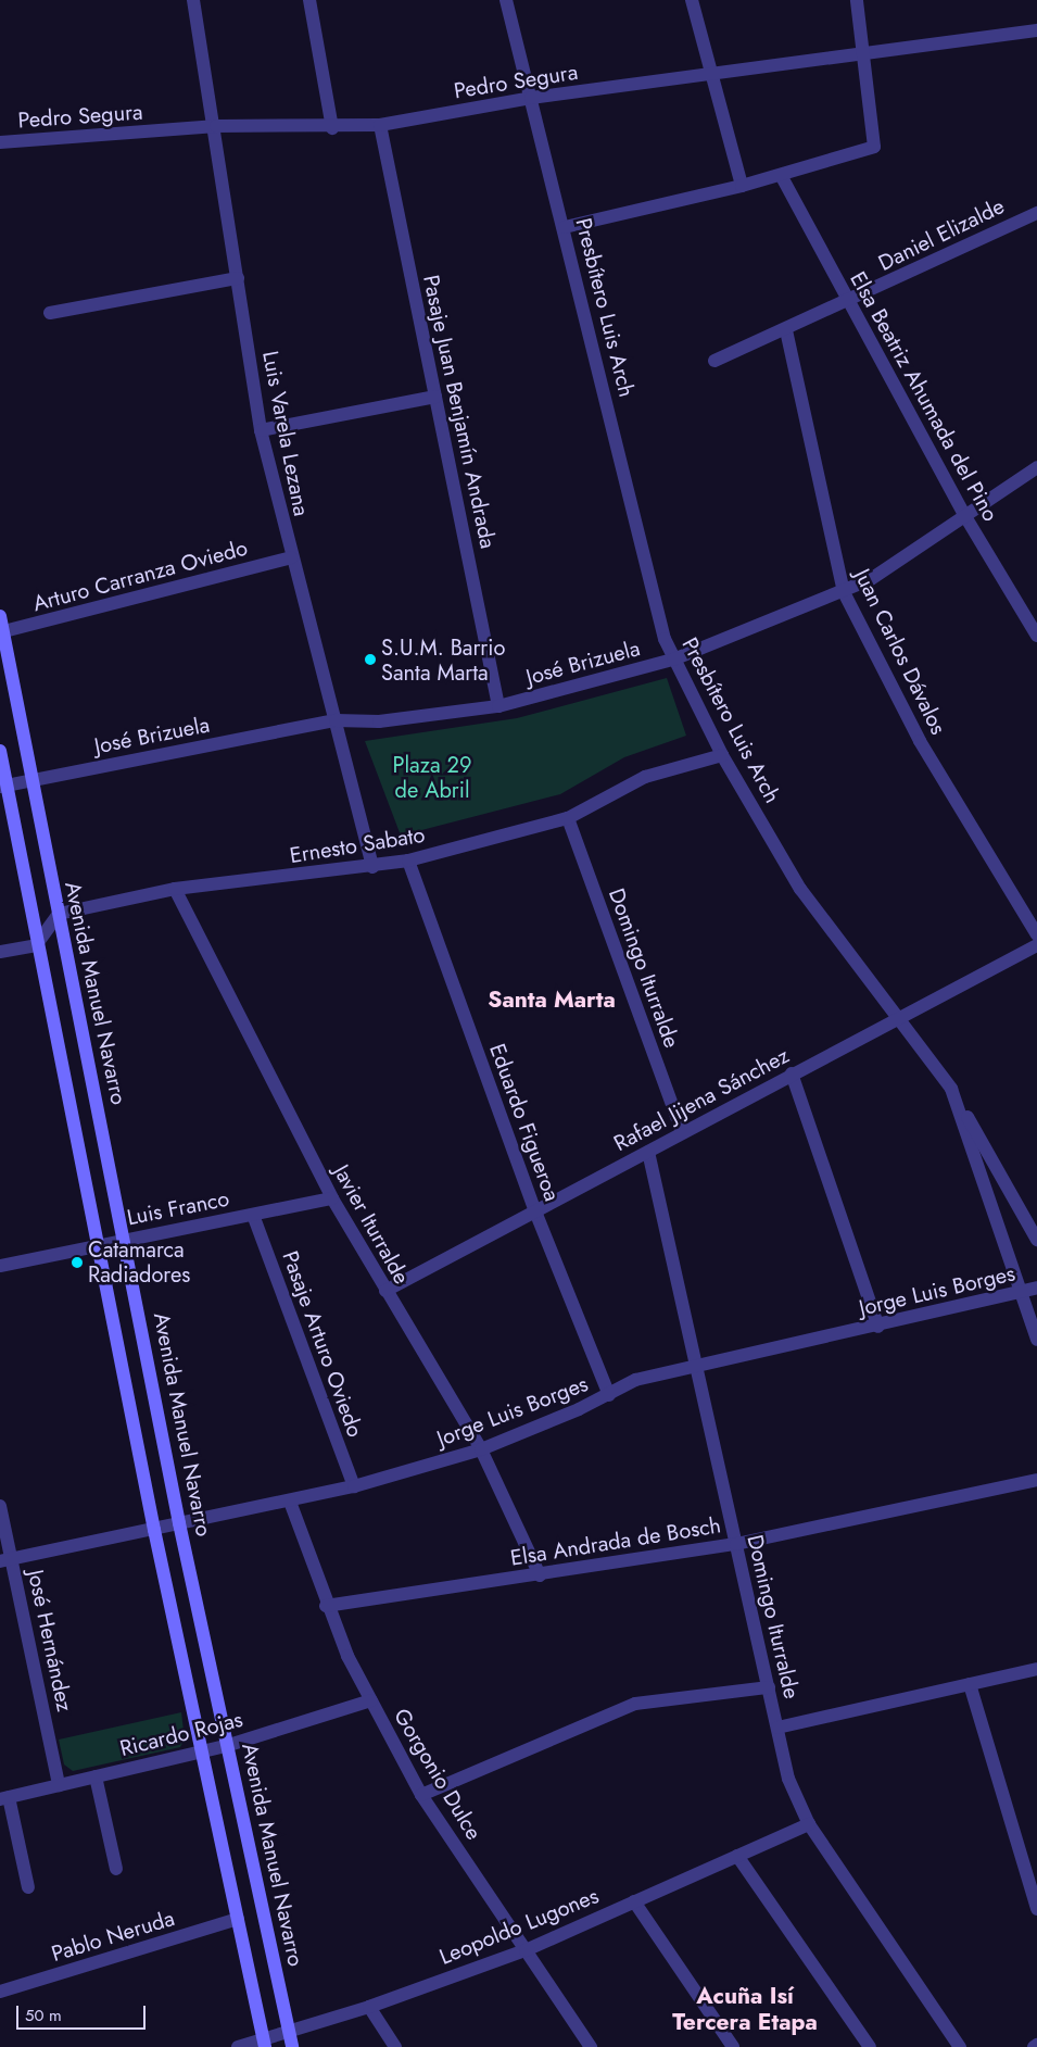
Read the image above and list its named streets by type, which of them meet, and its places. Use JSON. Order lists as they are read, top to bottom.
{
  "streets": {
    "main road": ["Avenida Manuel Navarro"],
    "street": [
      "Pedro Segura",
      "Daniel Elizalde",
      "Presbítero Luis Arch",
      "Elsa Beatriz Ahumada del Pino",
      "Pasaje Juan Benjamín Andrada",
      "Luis Varela Lezana",
      "Arturo Carranza Oviedo",
      "Juan Carlos Dávalos",
      "José Brizuela",
      "Ernesto Sabato",
      "Domingo Iturralde",
      "Rafael Jijena Sánchez",
      "Eduardo Figueroa",
      "Luis Franco",
      "Javier Iturralde",
      "Jorge Luis Borges",
      "Pasaje Arturo Oviedo",
      "Elsa Andrada de Bosch",
      "José Hernández",
      "Ricardo Rojas",
      "Gorgonio Dulce",
      "Leopoldo Lugones",
      "Pablo Neruda"
    ]
  },
  "crossings": [
    ["Pedro Segura", "Presbítero Luis Arch"],
    ["Pedro Segura", "Pasaje Juan Benjamín Andrada"],
    ["Pedro Segura", "Luis Varela Lezana"],
    ["Daniel Elizalde", "Elsa Beatriz Ahumada del Pino"],
    ["Daniel Elizalde", "Juan Carlos Dávalos"],
    ["Presbítero Luis Arch", "José Brizuela"],
    ["Presbítero Luis Arch", "Ernesto Sabato"],
    ["Presbítero Luis Arch", "Rafael Jijena Sánchez"],
    ["Presbítero Luis Arch", "Jorge Luis Borges"],
    ["Elsa Beatriz Ahumada del Pino", "José Brizuela"],
    ["Pasaje Juan Benjamín Andrada", "José Brizuela"],
    ["Luis Varela Lezana", "Arturo Carranza Oviedo"],
    ["Luis Varela Lezana", "José Brizuela"],
    ["Luis Varela Lezana", "Ernesto Sabato"],
    ["Arturo Carranza Oviedo", "Avenida Manuel Navarro"],
    ["Juan Carlos Dávalos", "José Brizuela"],
    ["José Brizuela", "Avenida Manuel Navarro"],
    ["Ernesto Sabato", "Domingo Iturralde"],
    ["Ernesto Sabato", "Avenida Manuel Navarro"],
    ["Ernesto Sabato", "Eduardo Figueroa"],
    ["Ernesto Sabato", "Javier Iturralde"],
    ["Domingo Iturralde", "Rafael Jijena Sánchez"],
    ["Domingo Iturralde", "Jorge Luis Borges"],
    ["Domingo Iturralde", "Elsa Andrada de Bosch"],
    ["Domingo Iturralde", "Leopoldo Lugones"],
    ["Avenida Manuel Navarro", "Luis Franco"],
    ["Avenida Manuel Navarro", "Jorge Luis Borges"],
    ["Avenida Manuel Navarro", "Ricardo Rojas"],
    ["Avenida Manuel Navarro", "Leopoldo Lugones"],
    ["Rafael Jijena Sánchez", "Eduardo Figueroa"],
    ["Rafael Jijena Sánchez", "Javier Iturralde"],
    ["Eduardo Figueroa", "Jorge Luis Borges"],
    ["Luis Franco", "Javier Iturralde"],
    ["Luis Franco", "Pasaje Arturo Oviedo"],
    ["Javier Iturralde", "Jorge Luis Borges"],
    ["Javier Iturralde", "Elsa Andrada de Bosch"],
    ["Jorge Luis Borges", "Pasaje Arturo Oviedo"],
    ["Jorge Luis Borges", "José Hernández"],
    ["Jorge Luis Borges", "Gorgonio Dulce"],
    ["Elsa Andrada de Bosch", "Gorgonio Dulce"],
    ["José Hernández", "Ricardo Rojas"],
    ["Ricardo Rojas", "Gorgonio Dulce"],
    ["Gorgonio Dulce", "Leopoldo Lugones"]
  ],
  "districts": ["Santa Marta", "Acuña Isí Tercera Etapa"],
  "parks": ["Plaza 29 de Abril"],
  "places": ["S.U.M. Barrio Santa Marta", "Catamarca Radiadores"],
  "scale_bar": "50 m"
}
